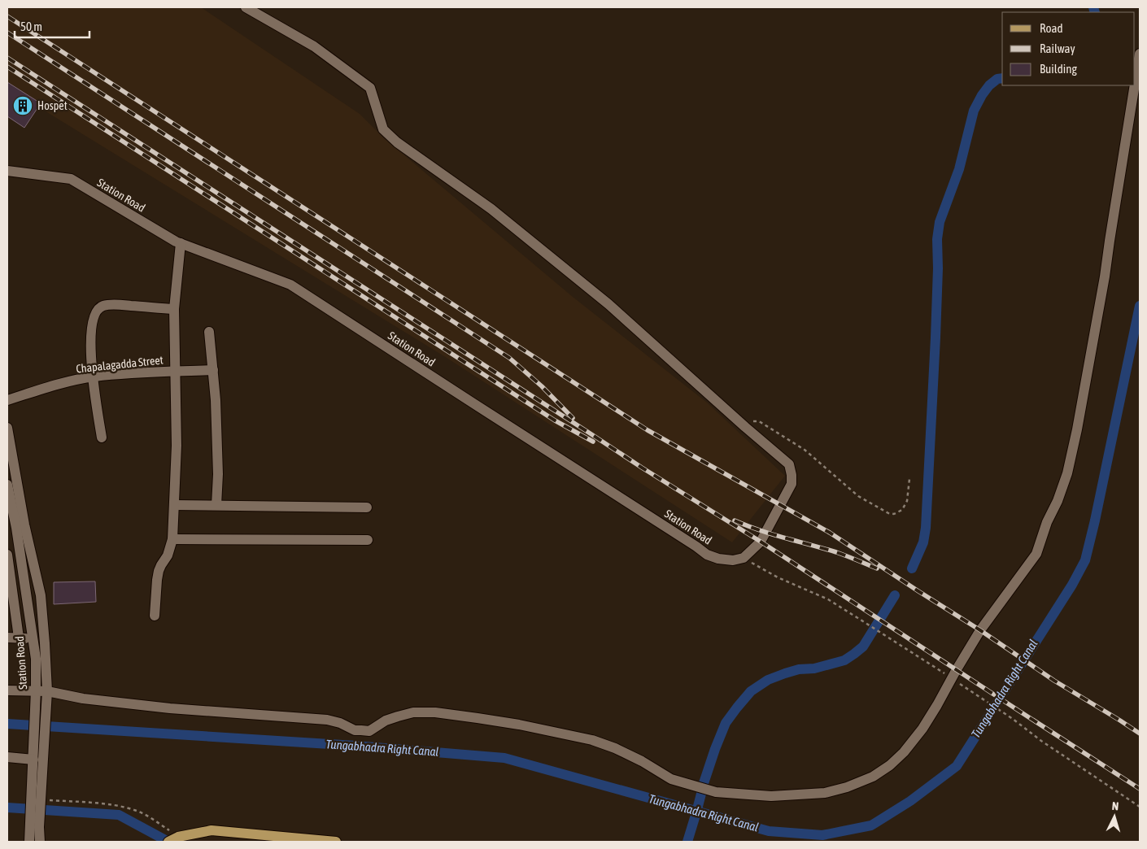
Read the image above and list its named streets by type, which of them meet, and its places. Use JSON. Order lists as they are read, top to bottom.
{
  "streets": {
    "street": ["Station Road", "Chapalagadda Street"]
  },
  "water": ["Tungabhadra Right Canal"],
  "places": {
    "building": ["Hospet"]
  },
  "legend": ["Road", "Railway", "Building"],
  "scale_bar": "50 m",
  "north": "top"
}
